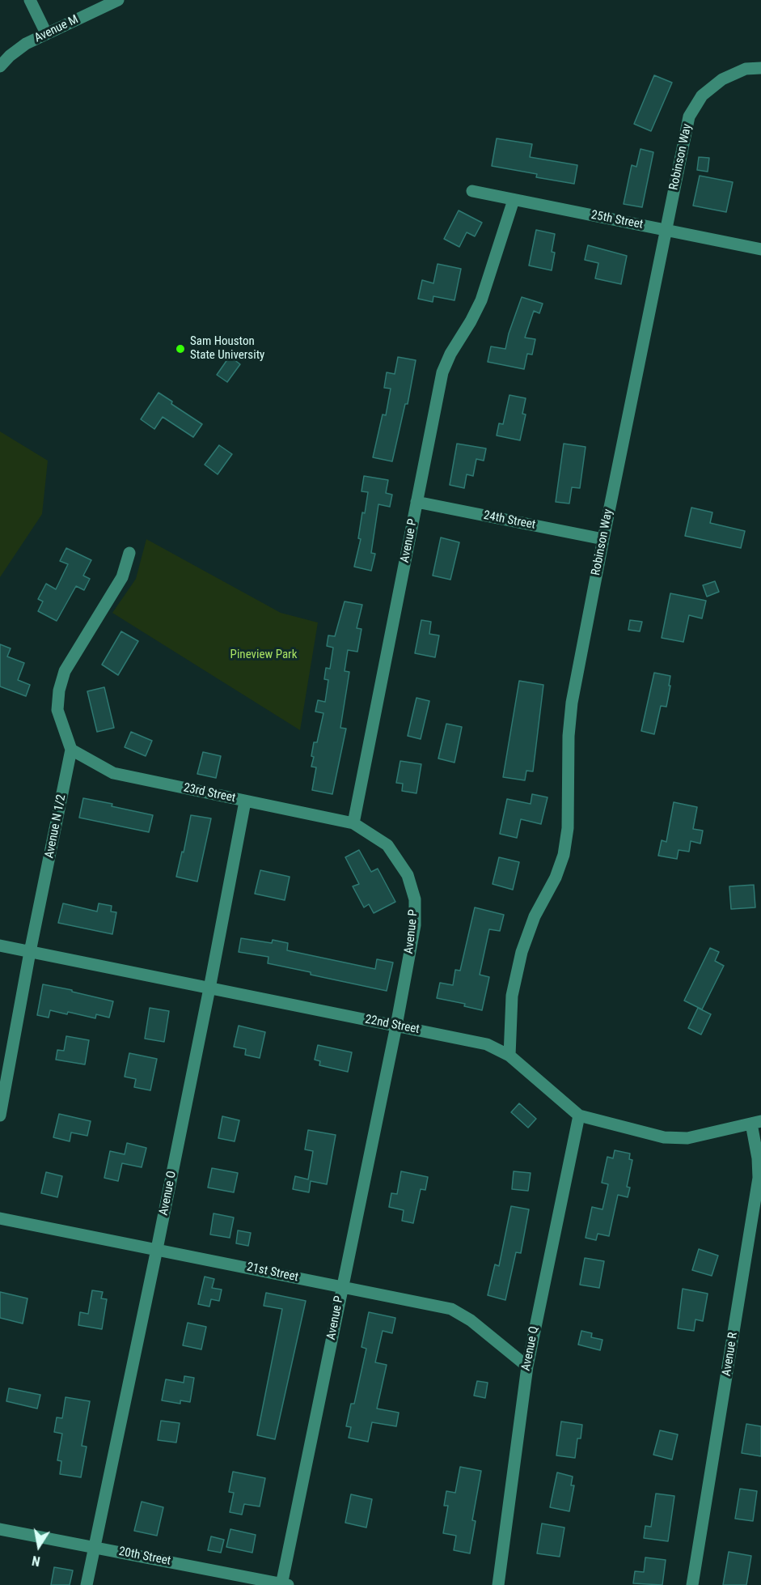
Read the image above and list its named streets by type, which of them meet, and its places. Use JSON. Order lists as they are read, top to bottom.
{
  "streets": {
    "street": [
      "Avenue M",
      "Robinson Way",
      "25th Street",
      "24th Street",
      "Avenue P",
      "23rd Street",
      "Avenue N 1/2",
      "22nd Street",
      "Avenue O",
      "21st Street",
      "Avenue Q",
      "Avenue R",
      "20th Street"
    ]
  },
  "crossings": [
    ["Robinson Way", "25th Street"],
    ["Robinson Way", "24th Street"],
    ["Robinson Way", "22nd Street"],
    ["25th Street", "Avenue P"],
    ["24th Street", "Avenue P"],
    ["Avenue P", "23rd Street"],
    ["Avenue P", "22nd Street"],
    ["Avenue P", "21st Street"],
    ["Avenue P", "20th Street"],
    ["23rd Street", "Avenue N 1/2"],
    ["23rd Street", "Avenue O"],
    ["Avenue N 1/2", "22nd Street"],
    ["22nd Street", "Avenue O"],
    ["22nd Street", "Avenue Q"],
    ["22nd Street", "Avenue R"],
    ["Avenue O", "21st Street"],
    ["Avenue O", "20th Street"],
    ["21st Street", "Avenue Q"]
  ],
  "parks": ["Pineview Park"],
  "places": ["Sam Houston State University"],
  "north": "bottom"
}
